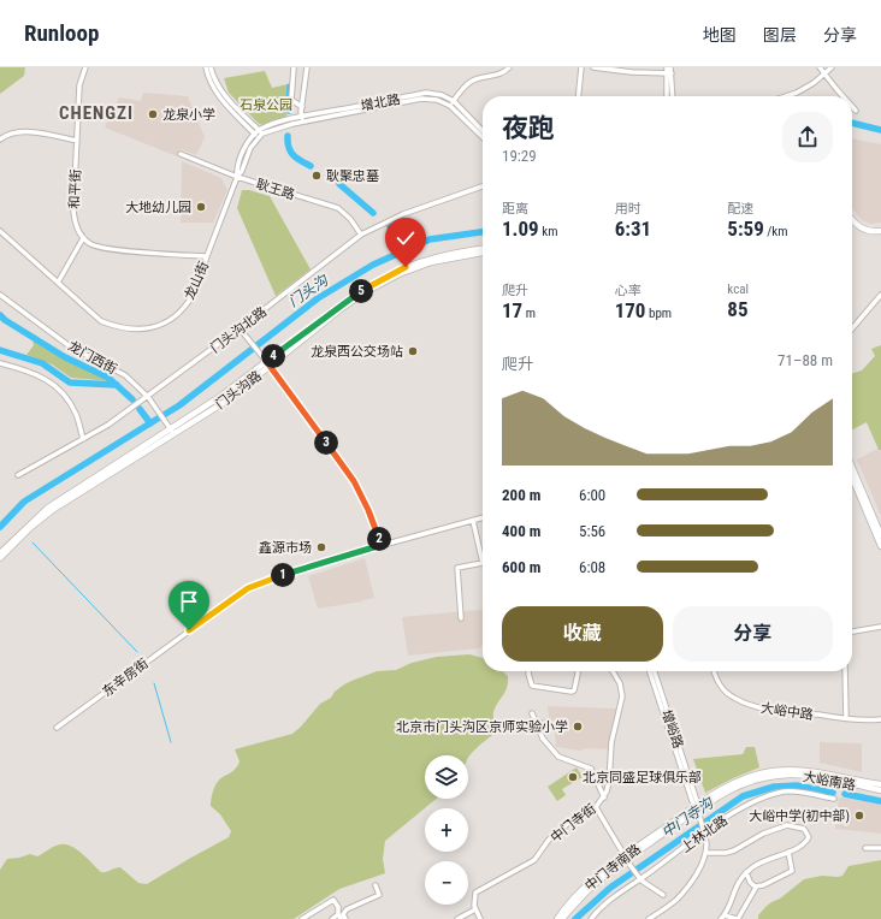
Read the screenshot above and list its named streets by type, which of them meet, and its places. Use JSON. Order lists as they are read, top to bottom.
{
  "streets": {
    "main road": ["门头沟路", "大峪南路", "中门寺南路"],
    "street": [
      "增北路",
      "和平街",
      "耿王路",
      "龙山街",
      "门头沟北路",
      "龙门西街",
      "东辛房街",
      "大峪中路",
      "增峪路",
      "中门寺街",
      "上林北路"
    ]
  },
  "crossings": [
    ["增北路", "龙山街"],
    ["耿王路", "龙山街"],
    ["耿王路", "门头沟北路"],
    ["门头沟北路", "龙门西街"],
    ["龙门西街", "门头沟路"],
    ["增峪路", "大峪南路"],
    ["增峪路", "中门寺南路"],
    ["大峪南路", "中门寺南路"]
  ],
  "districts": ["CHENGZI"],
  "water": ["门头沟", "中门寺沟"],
  "parks": ["石泉公园"],
  "places": [
    "龙泉小学",
    "耿聚忠墓",
    "大地幼儿园",
    "龙泉西公交场站",
    "鑫源市场",
    "北京市门头沟区京师实验小学",
    "北京同盛足球俱乐部",
    "大峪中学(初中部)"
  ],
  "page": {
    "header": "Runloop",
    "nav": ["地图", "图层", "分享"],
    "heading": ["夜跑", "19:29"],
    "stats": [
      ["距离", "1.09 km"],
      ["用时", "6:31"],
      ["配速", "5:59 /km"],
      ["爬升", "17 m"],
      ["心率", "170 bpm"],
      ["kcal", "85"]
    ],
    "pins": [
      "5",
      "4",
      "3",
      "2",
      "1"
    ],
    "chart": ["爬升", "71–88 m"],
    "list": [
      {
        "name": "200 m",
        "note": "6:00"
      },
      {
        "name": "400 m",
        "note": "5:56"
      },
      {
        "name": "600 m",
        "note": "6:08"
      }
    ],
    "buttons": ["收藏", "分享"],
    "map_buttons": ["+", "−"]
  }
}
